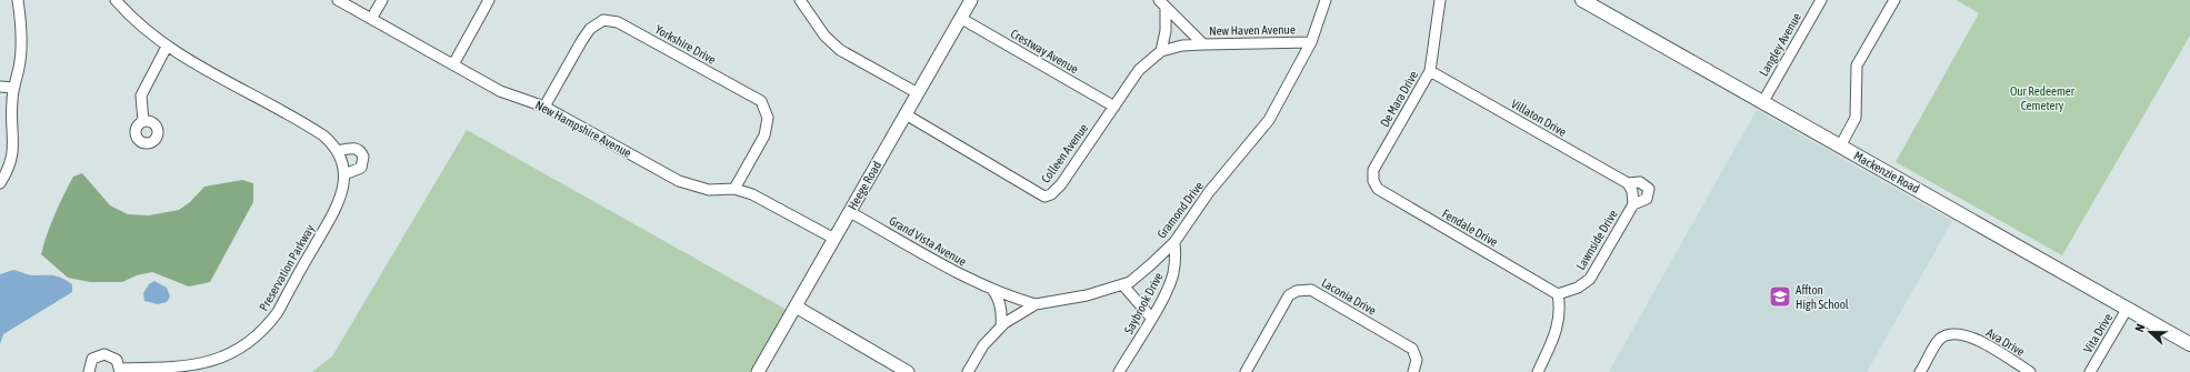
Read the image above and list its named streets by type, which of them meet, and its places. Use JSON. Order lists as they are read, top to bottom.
{
  "streets": {
    "main road": ["Mackenzie Road"],
    "street": [
      "New Haven Avenue",
      "Yorkshire Drive",
      "Langley Avenue",
      "Crestway Avenue",
      "De Mara Drive",
      "Villaton Drive",
      "New Hampshire Avenue",
      "Colleen Avenue",
      "Heege Road",
      "Gramond Drive",
      "Fendale Drive",
      "Lawnside Drive",
      "Grand Vista Avenue",
      "Preservation Parkway",
      "Laconia Drive",
      "Saybrook Drive",
      "Vita Drive",
      "Ava Drive"
    ]
  },
  "crossings": [
    ["New Haven Avenue", "Colleen Avenue"],
    ["New Haven Avenue", "Gramond Drive"],
    ["Yorkshire Drive", "New Hampshire Avenue"],
    ["Langley Avenue", "Mackenzie Road"],
    ["Crestway Avenue", "Colleen Avenue"],
    ["Crestway Avenue", "Heege Road"],
    ["De Mara Drive", "Villaton Drive"],
    ["De Mara Drive", "Fendale Drive"],
    ["Villaton Drive", "Lawnside Drive"],
    ["New Hampshire Avenue", "Heege Road"],
    ["Colleen Avenue", "Heege Road"],
    ["Mackenzie Road", "Vita Drive"],
    ["Heege Road", "Grand Vista Avenue"],
    ["Gramond Drive", "Grand Vista Avenue"],
    ["Gramond Drive", "Saybrook Drive"],
    ["Fendale Drive", "Lawnside Drive"]
  ],
  "parks": ["Our Redeemer Cemetery"],
  "places": {
    "school or university": ["Affton High School"]
  },
  "north": "left"
}
